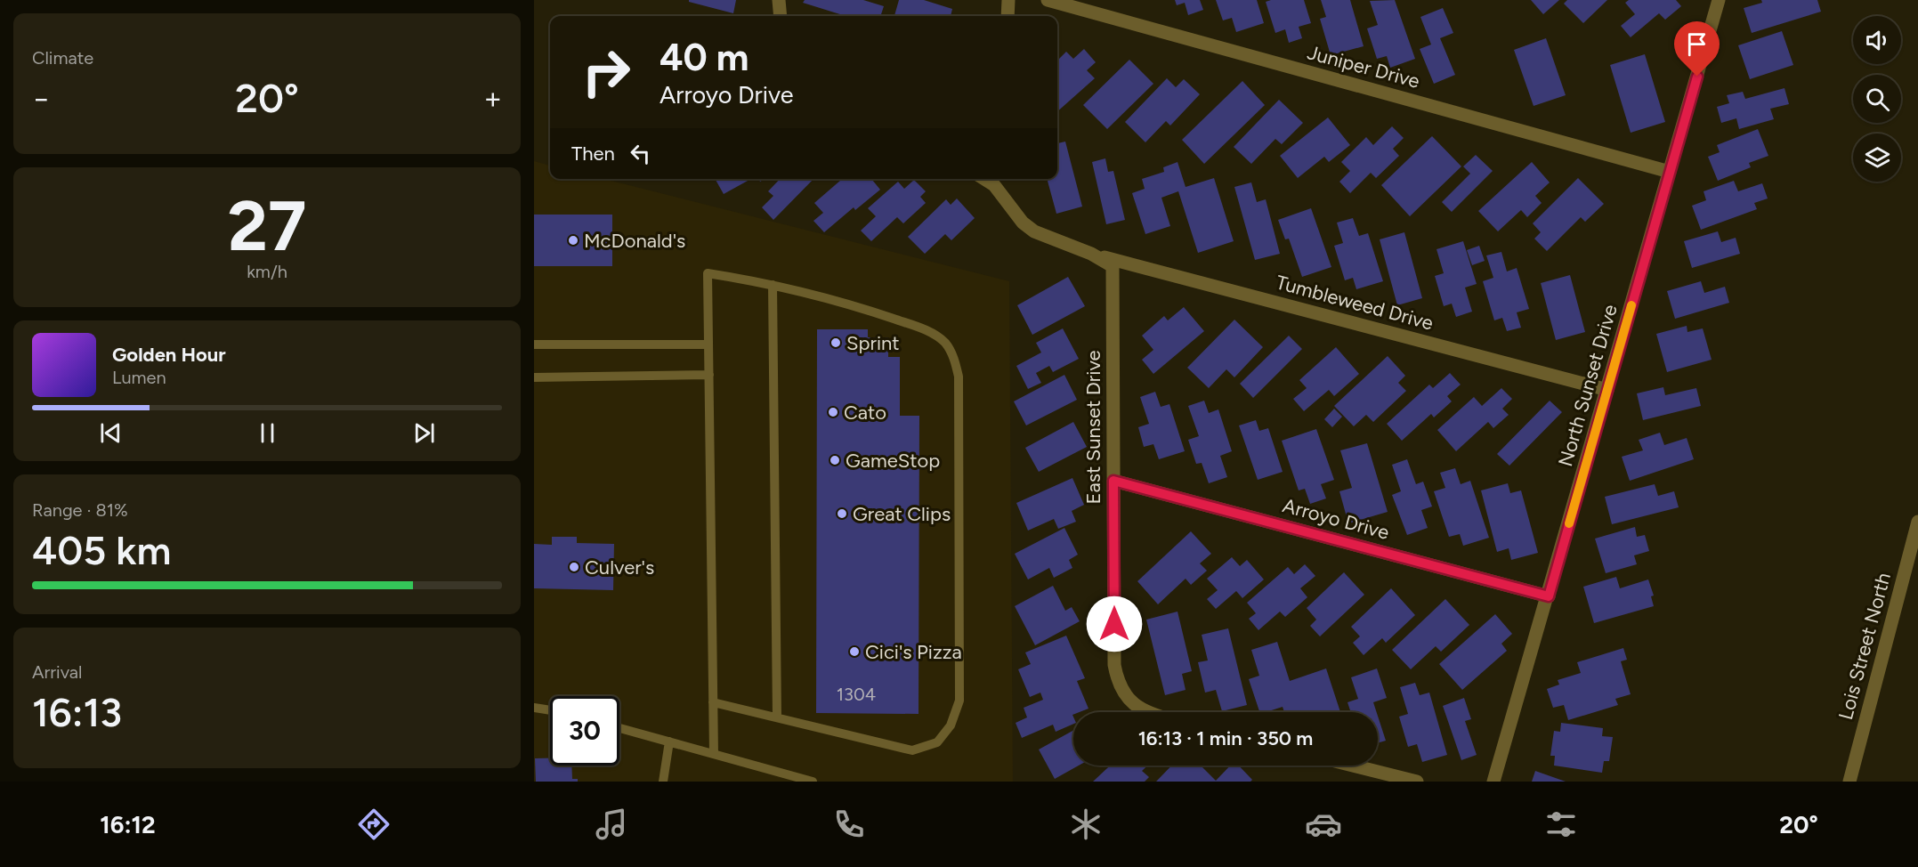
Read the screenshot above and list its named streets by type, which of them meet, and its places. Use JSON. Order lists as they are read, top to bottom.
{
  "streets": {
    "street": [
      "Juniper Drive",
      "Tumbleweed Drive",
      "North Sunset Drive",
      "East Sunset Drive",
      "Arroyo Drive",
      "Lois Street North"
    ]
  },
  "crossings": [
    ["Juniper Drive", "North Sunset Drive"],
    ["Tumbleweed Drive", "North Sunset Drive"],
    ["Tumbleweed Drive", "East Sunset Drive"],
    ["North Sunset Drive", "Arroyo Drive"],
    ["East Sunset Drive", "Arroyo Drive"]
  ],
  "places": [
    "McDonald's",
    "Sprint",
    "Cato",
    "GameStop",
    "Great Clips",
    "Culver's",
    "Cici's Pizza"
  ],
  "house_numbers": ["1304"],
  "page": {
    "tile": [
      "Climate",
      ["27", "km/h"],
      ["Range · 81%", "405 km"],
      ["Arrival", "16:13"]
    ],
    "turn": ["40 m", "Arroyo Drive"],
    "heat": ["−", "20°", "+"],
    "then": "Then",
    "song": ["Golden Hour", "Lumen"],
    "limit": "30",
    "trip": "16:13 · 1 min · 350 m",
    "tabs": ["16:12", "20°"]
  }
}
